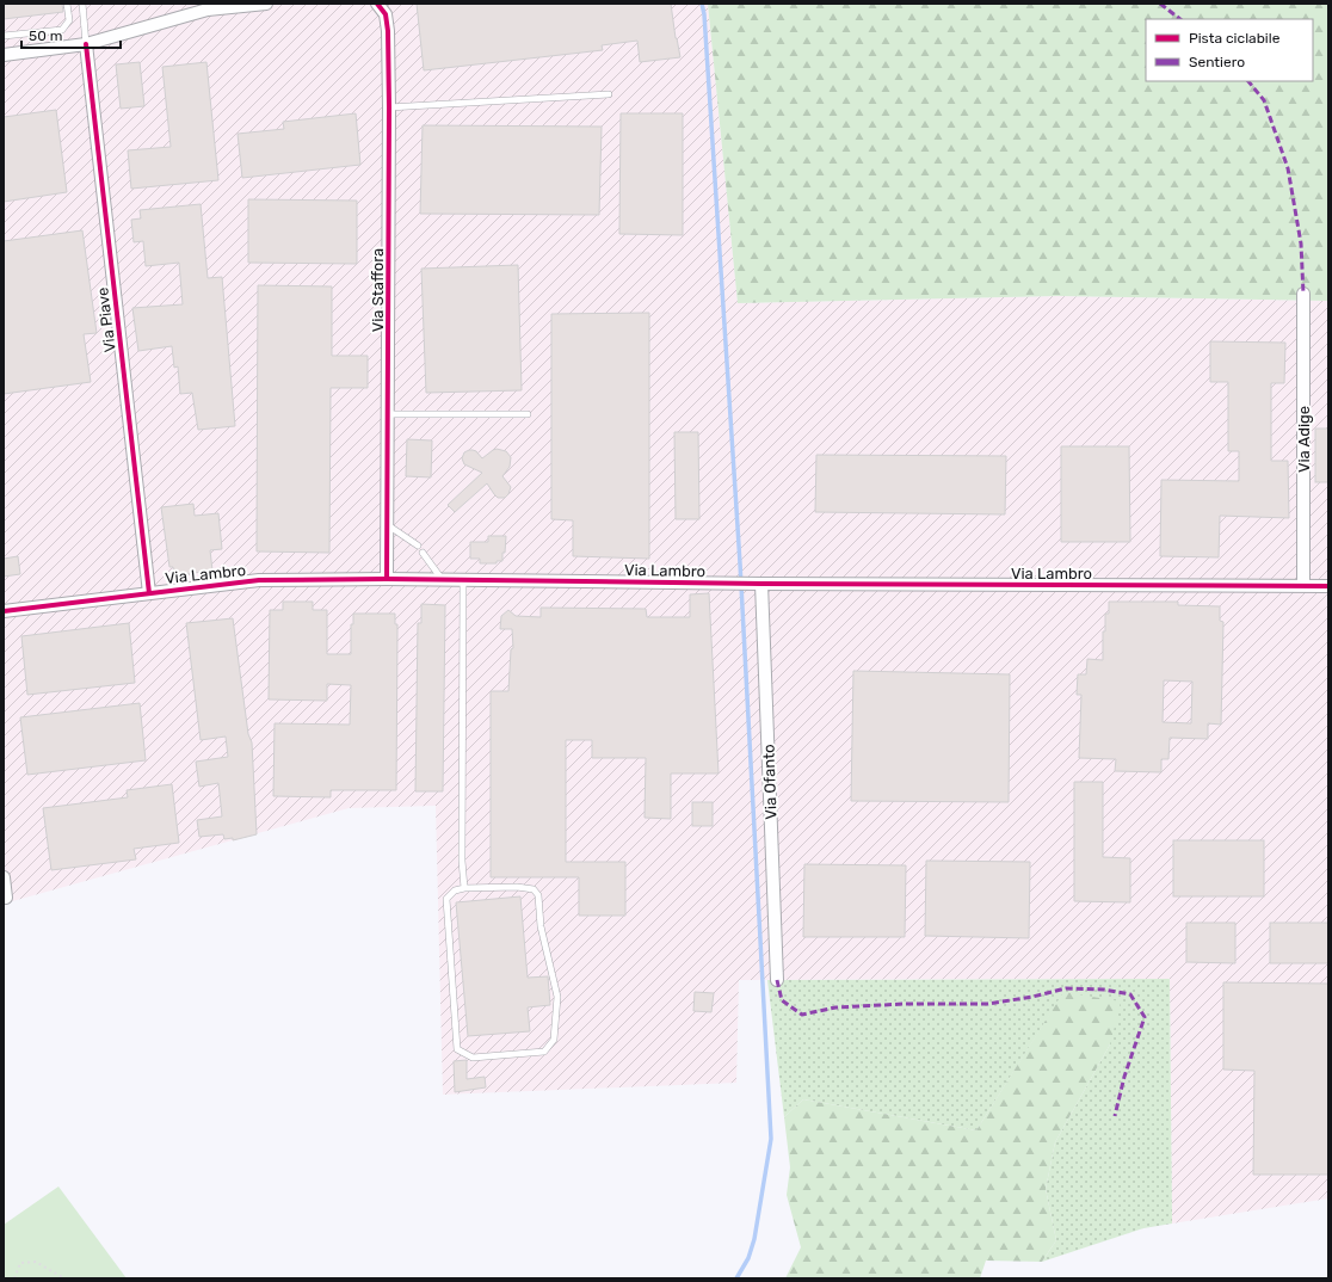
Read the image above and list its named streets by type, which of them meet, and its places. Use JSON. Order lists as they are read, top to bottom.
{
  "streets": {
    "street": [
      "Via Staffora",
      "Via Piave",
      "Via Adige",
      "Via Lambro",
      "Via Ofanto"
    ]
  },
  "crossings": [
    ["Via Staffora", "Via Lambro"],
    ["Via Piave", "Via Lambro"],
    ["Via Adige", "Via Lambro"],
    ["Via Lambro", "Via Ofanto"]
  ],
  "legend": ["Pista ciclabile", "Sentiero"],
  "scale_bar": "50 m"
}
